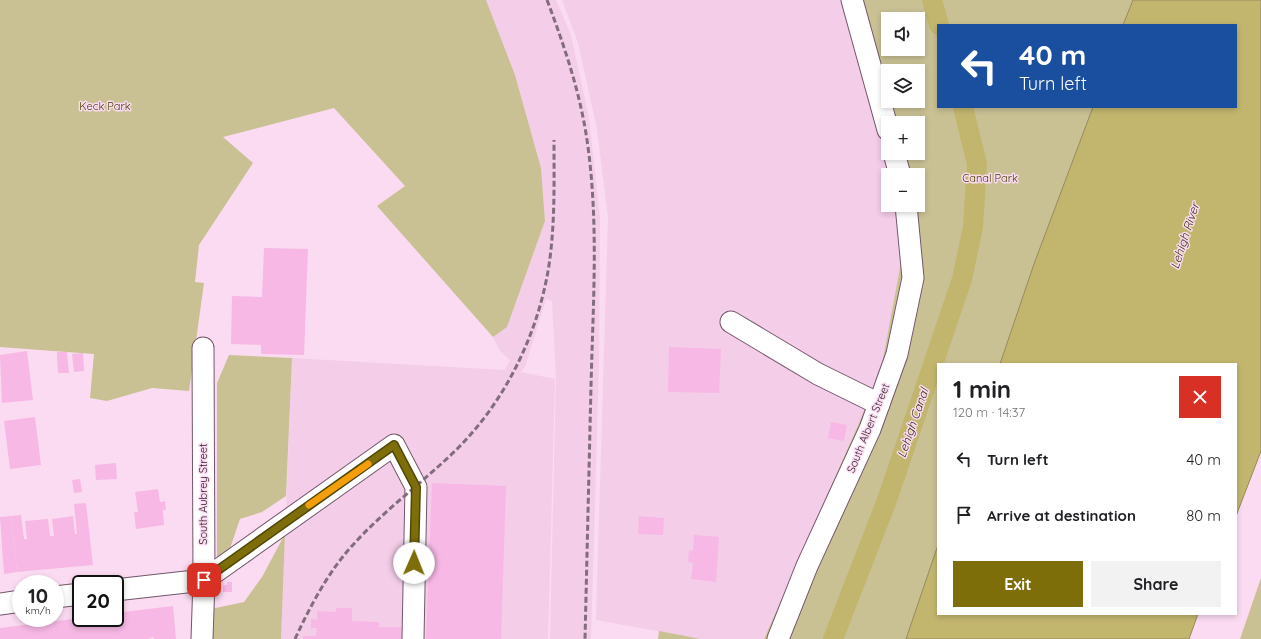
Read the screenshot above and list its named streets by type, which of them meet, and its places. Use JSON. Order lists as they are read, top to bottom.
{
  "streets": {
    "street": ["South Albert Street", "South Aubrey Street"]
  },
  "water": ["Lehigh River", "Lehigh Canal"],
  "parks": ["Keck Park", "Canal Park"],
  "page": {
    "map_buttons": ["+", "−"],
    "turn": ["40 m", "Turn left"],
    "heading": ["1 min", "120 m · 14:37"],
    "list": [
      {
        "name": "Turn left",
        "value": "40 m"
      },
      {
        "name": "Arrive at destination",
        "value": "80 m"
      }
    ],
    "buttons": ["Exit", "Share"],
    "speed": "10 km/h",
    "limit": "20"
  }
}
